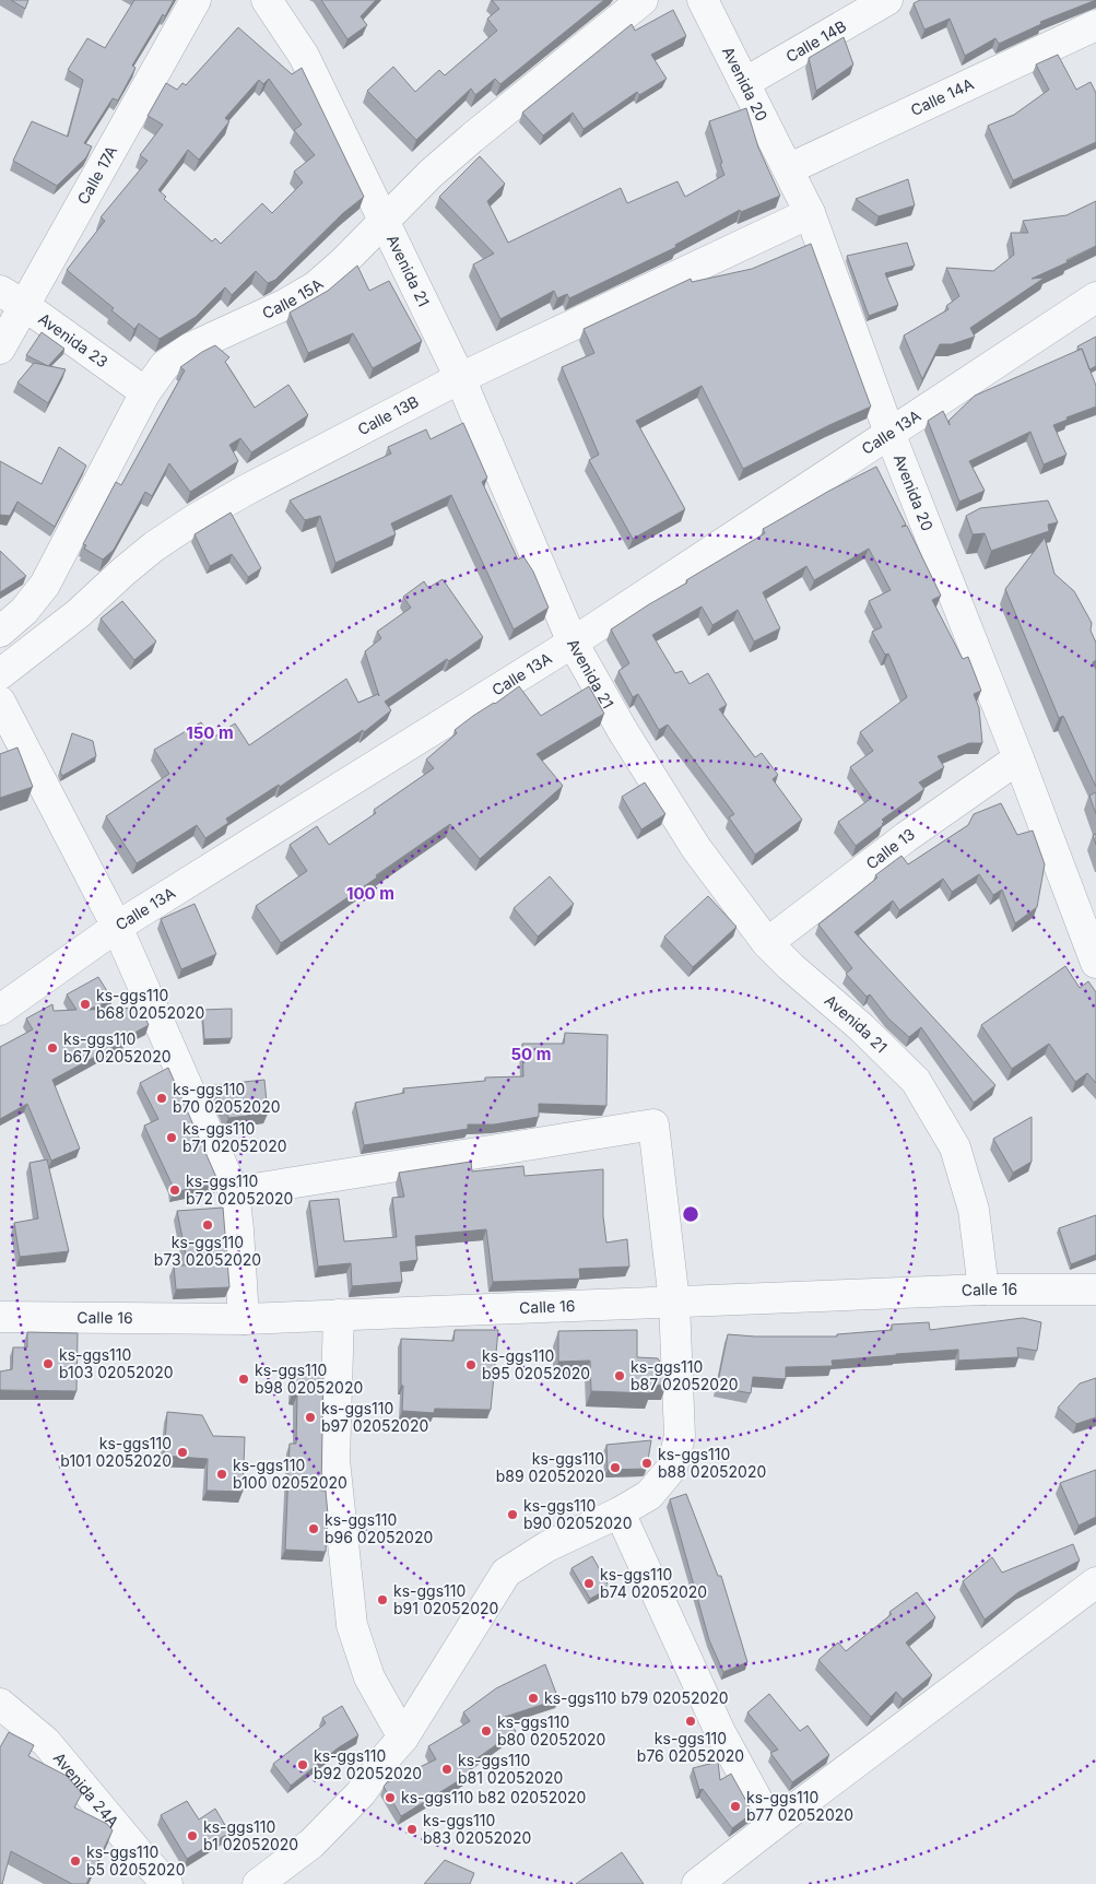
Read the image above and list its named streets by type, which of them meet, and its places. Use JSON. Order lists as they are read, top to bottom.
{
  "streets": {
    "street": [
      "Calle 14B",
      "Avenida 20",
      "Calle 14A",
      "Calle 17A",
      "Avenida 21",
      "Calle 15A",
      "Avenida 23",
      "Calle 13B",
      "Calle 13A",
      "Calle 13",
      "Calle 16",
      "Avenida 24A"
    ]
  },
  "crossings": [
    ["Calle 14B", "Avenida 20"],
    ["Avenida 20", "Calle 14A"],
    ["Avenida 20", "Calle 13B"],
    ["Avenida 20", "Calle 13A"],
    ["Avenida 20", "Calle 13"],
    ["Calle 17A", "Avenida 23"],
    ["Avenida 21", "Calle 15A"],
    ["Avenida 21", "Calle 13B"],
    ["Avenida 21", "Calle 13A"],
    ["Avenida 21", "Calle 13"],
    ["Avenida 21", "Calle 16"],
    ["Calle 15A", "Avenida 23"]
  ],
  "places": [
    "ks-ggs110 b68 02052020",
    "ks-ggs110 b67 02052020",
    "ks-ggs110 b70 02052020",
    "ks-ggs110 b71 02052020",
    "ks-ggs110 b72 02052020",
    "ks-ggs110 b73 02052020",
    "ks-ggs110 b103 02052020",
    "ks-ggs110 b95 02052020",
    "ks-ggs110 b87 02052020",
    "ks-ggs110 b98 02052020",
    "ks-ggs110 b97 02052020",
    "ks-ggs110 b101 02052020",
    "ks-ggs110 b88 02052020",
    "ks-ggs110 b89 02052020",
    "ks-ggs110 b100 02052020",
    "ks-ggs110 b90 02052020",
    "ks-ggs110 b96 02052020",
    "ks-ggs110 b74 02052020",
    "ks-ggs110 b91 02052020",
    "ks-ggs110 b79 02052020",
    "ks-ggs110 b76 02052020",
    "ks-ggs110 b80 02052020",
    "ks-ggs110 b92 02052020",
    "ks-ggs110 b81 02052020",
    "ks-ggs110 b82 02052020",
    "ks-ggs110 b77 02052020",
    "ks-ggs110 b83 02052020",
    "ks-ggs110 b1 02052020",
    "ks-ggs110 b5 02052020"
  ],
  "rings": ["150 m", "100 m", "50 m"]
}
